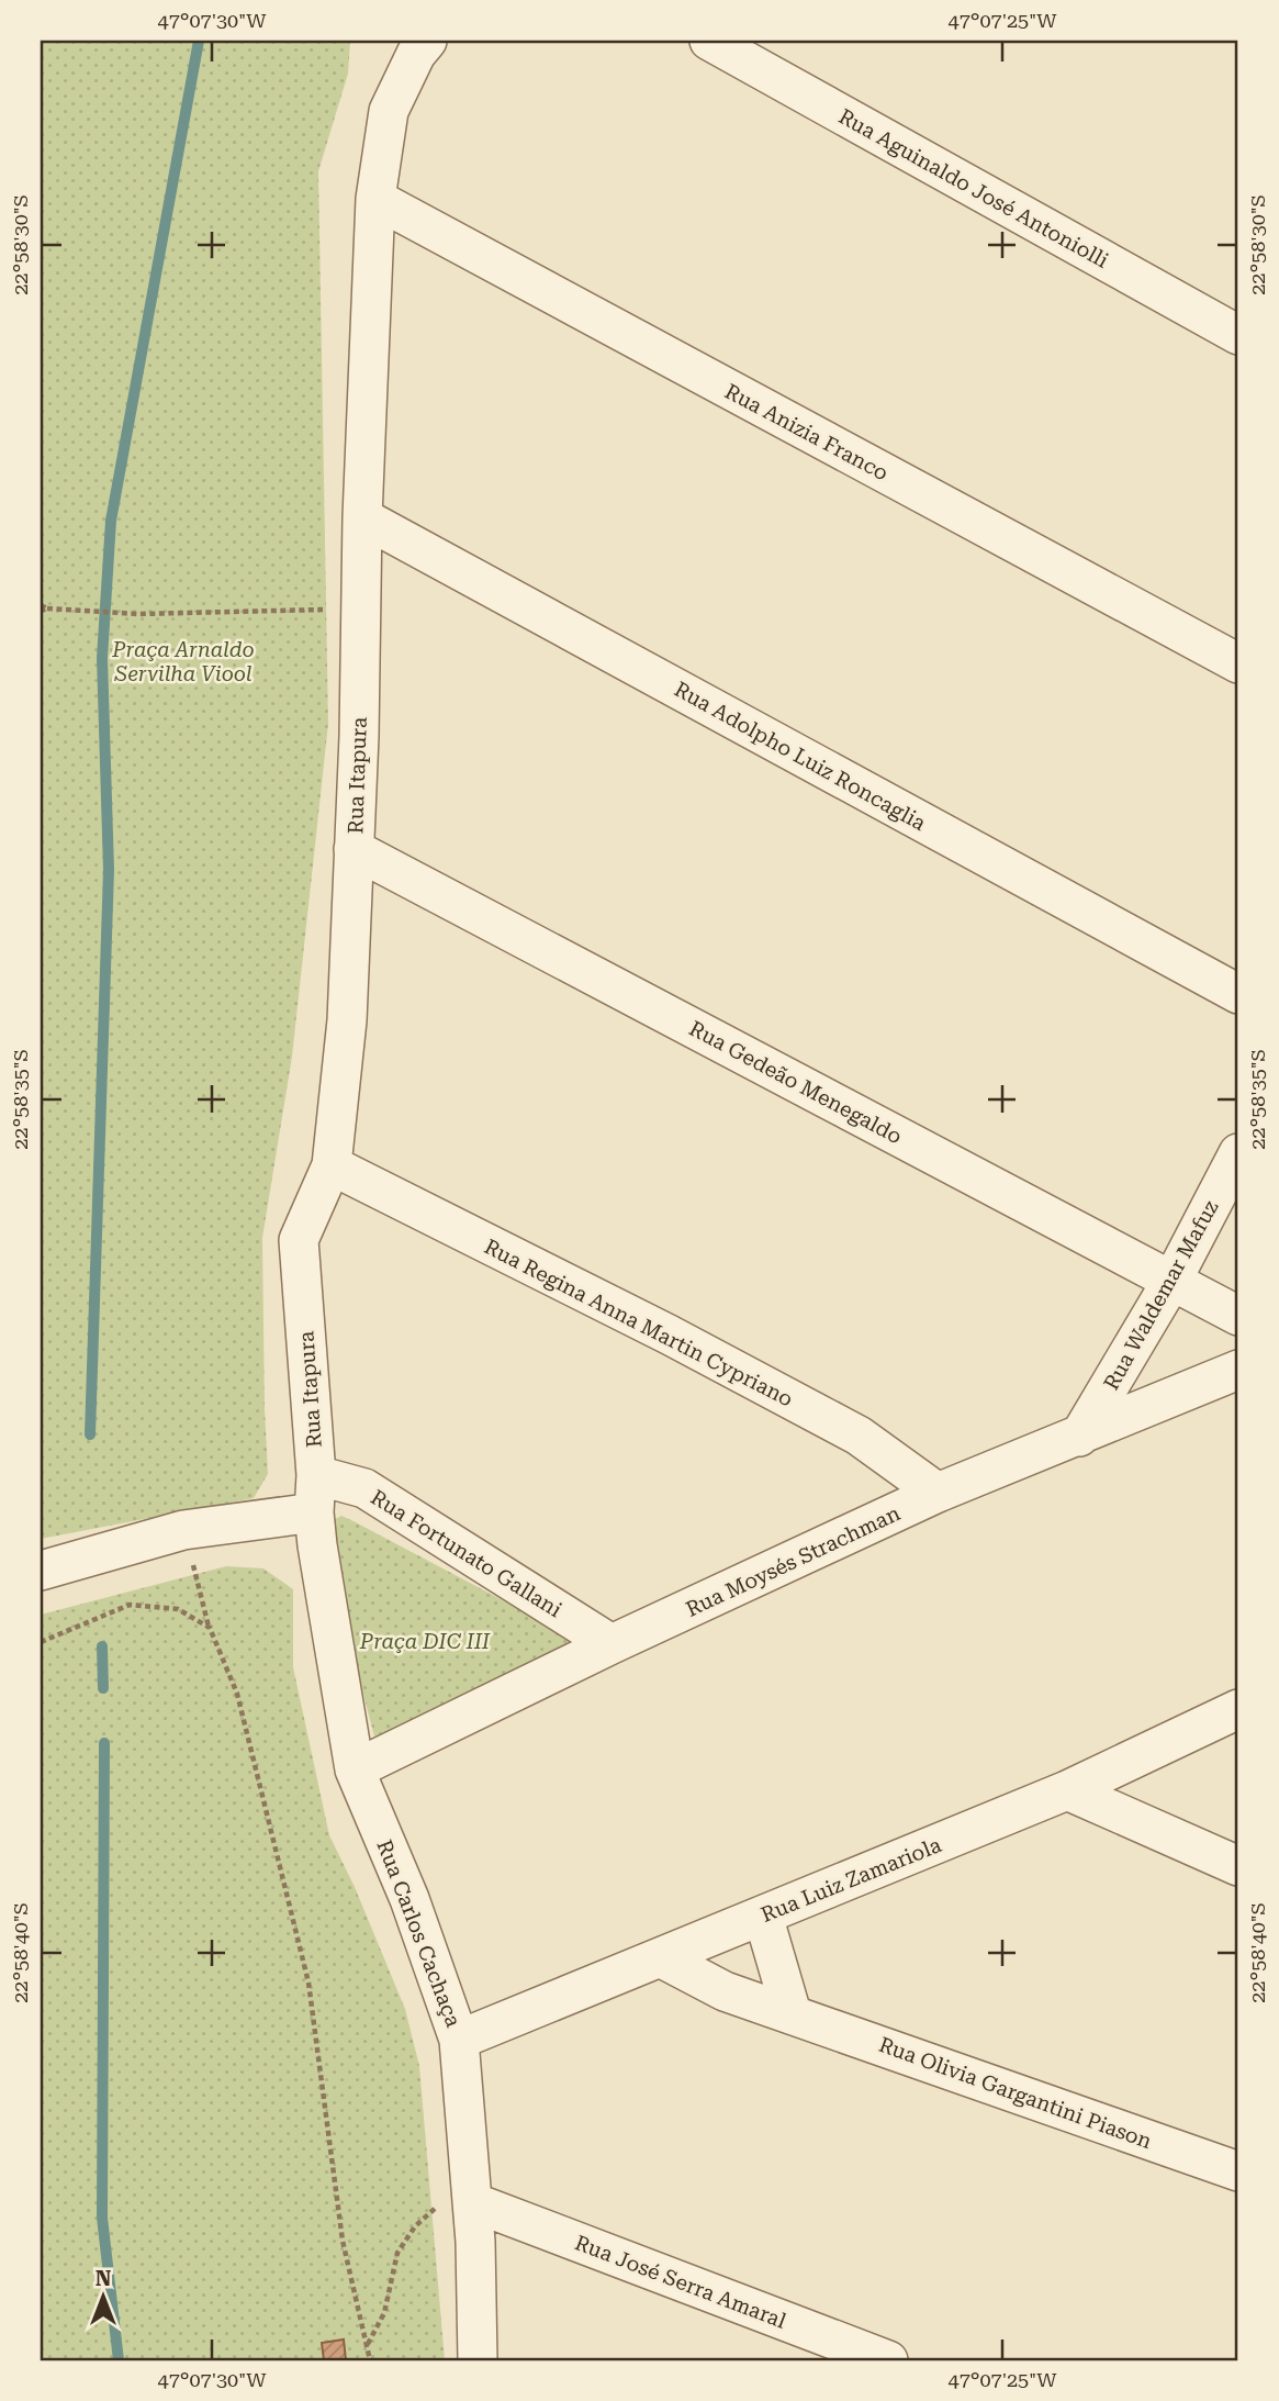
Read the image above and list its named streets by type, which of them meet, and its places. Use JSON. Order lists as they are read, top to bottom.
{
  "streets": {
    "street": [
      "Rua Aguinaldo José Antoniolli",
      "Rua Anizia Franco",
      "Rua Adolpho Luiz Roncaglia",
      "Rua Itapura",
      "Rua Gedeão Menegaldo",
      "Rua Waldemar Mafuz",
      "Rua Regina Anna Martin Cypriano",
      "Rua Fortunato Gallani",
      "Rua Moysés Strachman",
      "Rua Luiz Zamariola",
      "Rua Carlos Cachaça",
      "Rua Olivia Gargantini Piason",
      "Rua José Serra Amaral"
    ]
  },
  "crossings": [
    ["Rua Anizia Franco", "Rua Itapura"],
    ["Rua Adolpho Luiz Roncaglia", "Rua Itapura"],
    ["Rua Itapura", "Rua Gedeão Menegaldo"],
    ["Rua Itapura", "Rua Regina Anna Martin Cypriano"],
    ["Rua Itapura", "Rua Fortunato Gallani"],
    ["Rua Itapura", "Rua Carlos Cachaça"],
    ["Rua Gedeão Menegaldo", "Rua Waldemar Mafuz"],
    ["Rua Waldemar Mafuz", "Rua Moysés Strachman"],
    ["Rua Regina Anna Martin Cypriano", "Rua Moysés Strachman"],
    ["Rua Fortunato Gallani", "Rua Moysés Strachman"],
    ["Rua Moysés Strachman", "Rua Carlos Cachaça"],
    ["Rua Luiz Zamariola", "Rua Carlos Cachaça"],
    ["Rua Luiz Zamariola", "Rua Olivia Gargantini Piason"],
    ["Rua Carlos Cachaça", "Rua José Serra Amaral"]
  ],
  "parks": ["Praça Arnaldo Servilha Viool", "Praça DIC III"],
  "north": "top",
  "coordinates": [
    "47°07'30\"W",
    "47°07'25\"W",
    "22°58'30\"S",
    "22°58'35\"S",
    "22°58'40\"S"
  ]
}
